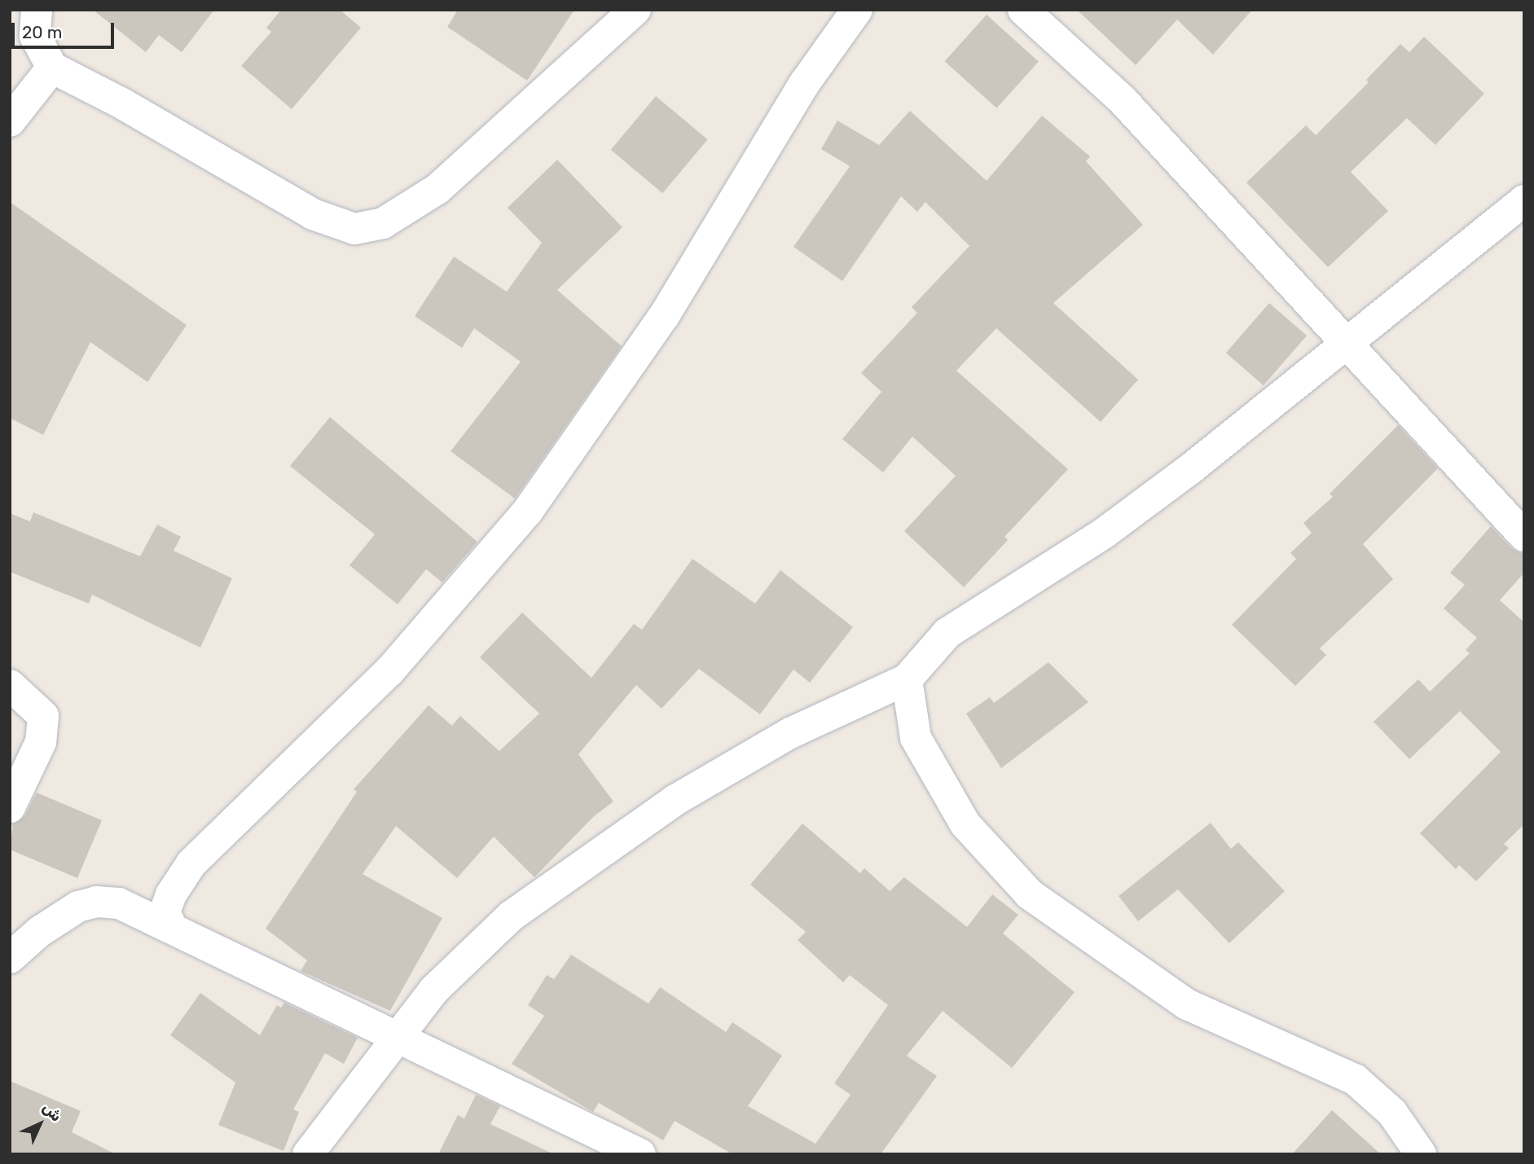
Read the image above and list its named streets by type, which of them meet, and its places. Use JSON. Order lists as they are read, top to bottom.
{
  "scale_bar": "20 m",
  "north": "top right"
}
